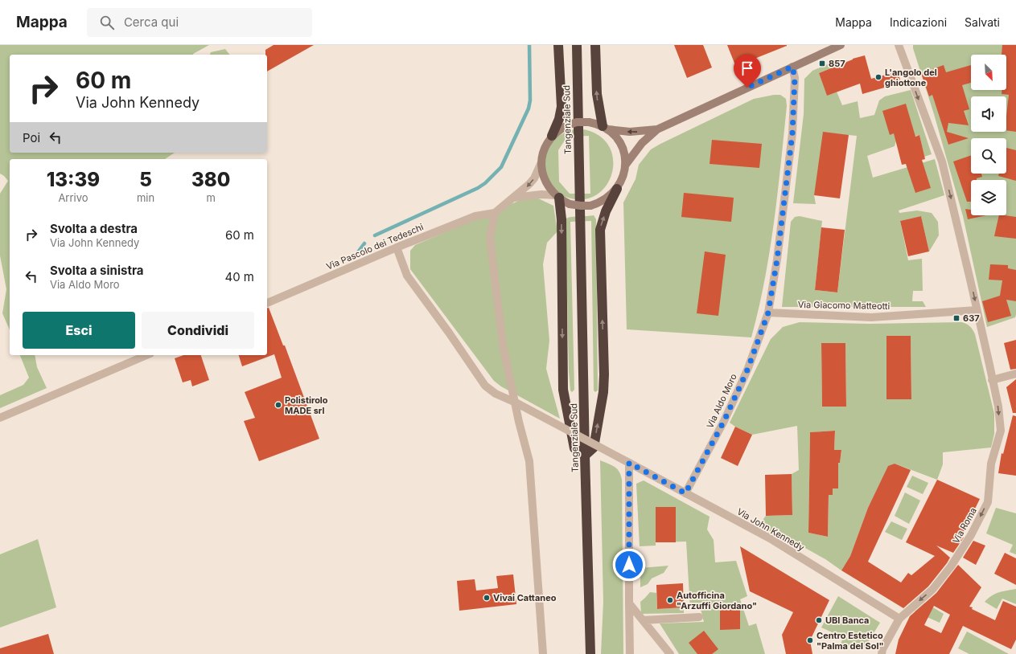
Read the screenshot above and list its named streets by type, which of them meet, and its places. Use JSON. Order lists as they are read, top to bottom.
{
  "streets": {
    "highway": ["Tangenziale Sud"],
    "street": [
      "Via Pascolo dei Tedeschi",
      "Via Giacomo Matteotti",
      "Via Aldo Moro",
      "Via Roma",
      "Via John Kennedy"
    ]
  },
  "crossings": [
    ["Via Pascolo dei Tedeschi", "Via John Kennedy"],
    ["Via Giacomo Matteotti", "Via Aldo Moro"],
    ["Via Giacomo Matteotti", "Via Roma"],
    ["Via Aldo Moro", "Via John Kennedy"],
    ["Via Roma", "Via John Kennedy"]
  ],
  "one_way": ["Via Roma"],
  "places": {
    "transit": ["857", "637"],
    "other": [
      "L'angolo del ghiottone",
      "Polistirolo MADE srl",
      "Vivai Cattaneo",
      "Autofficina \"Arzuffi Giordano\"",
      "UBI Banca",
      "Centro Estetico \"Palma del Sol\""
    ]
  },
  "north": "bottom right",
  "page": {
    "header": "Mappa",
    "search": "Cerca qui",
    "nav": ["Mappa", "Indicazioni", "Salvati"],
    "turn": ["60 m", "Via John Kennedy"],
    "then": "Poi",
    "eta": [
      "13:39",
      "Arrivo",
      "5",
      "min",
      "380",
      "m"
    ],
    "list": [
      {
        "name": "Svolta a destra",
        "note": "Via John Kennedy",
        "value": "60 m"
      },
      {
        "name": "Svolta a sinistra",
        "note": "Via Aldo Moro",
        "value": "40 m"
      }
    ],
    "buttons": ["Esci", "Condividi"]
  }
}
